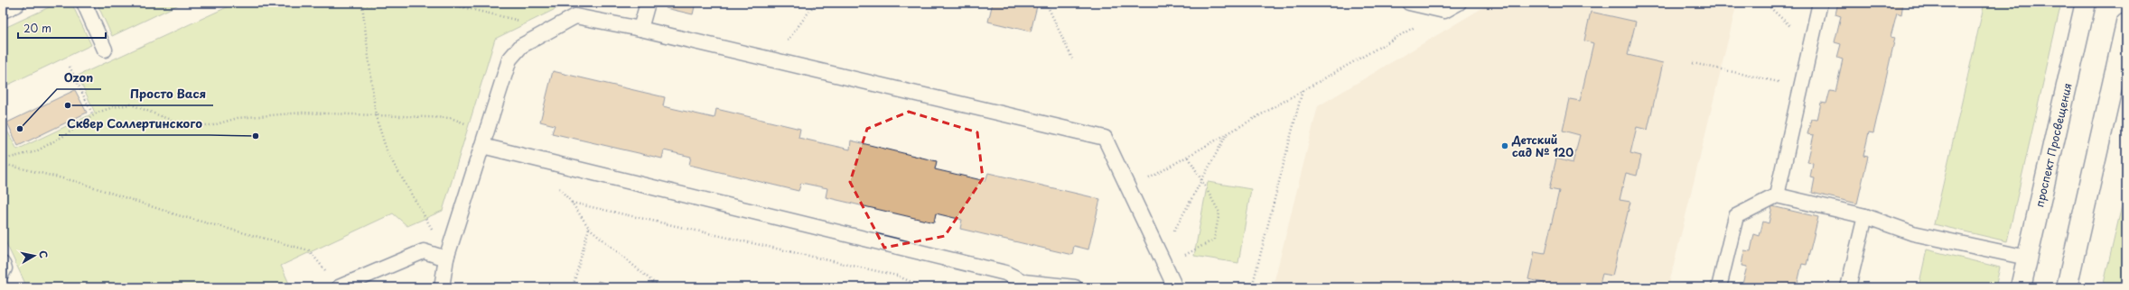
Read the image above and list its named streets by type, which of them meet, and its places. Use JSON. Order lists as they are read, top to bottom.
{
  "streets": {
    "main road": ["проспект Просвещения"]
  },
  "places": [
    "Просто Вася",
    "Ozon",
    "Сквер Соллертинского",
    "Детский сад № 120"
  ],
  "scale_bar": "20 m",
  "north": "right"
}
